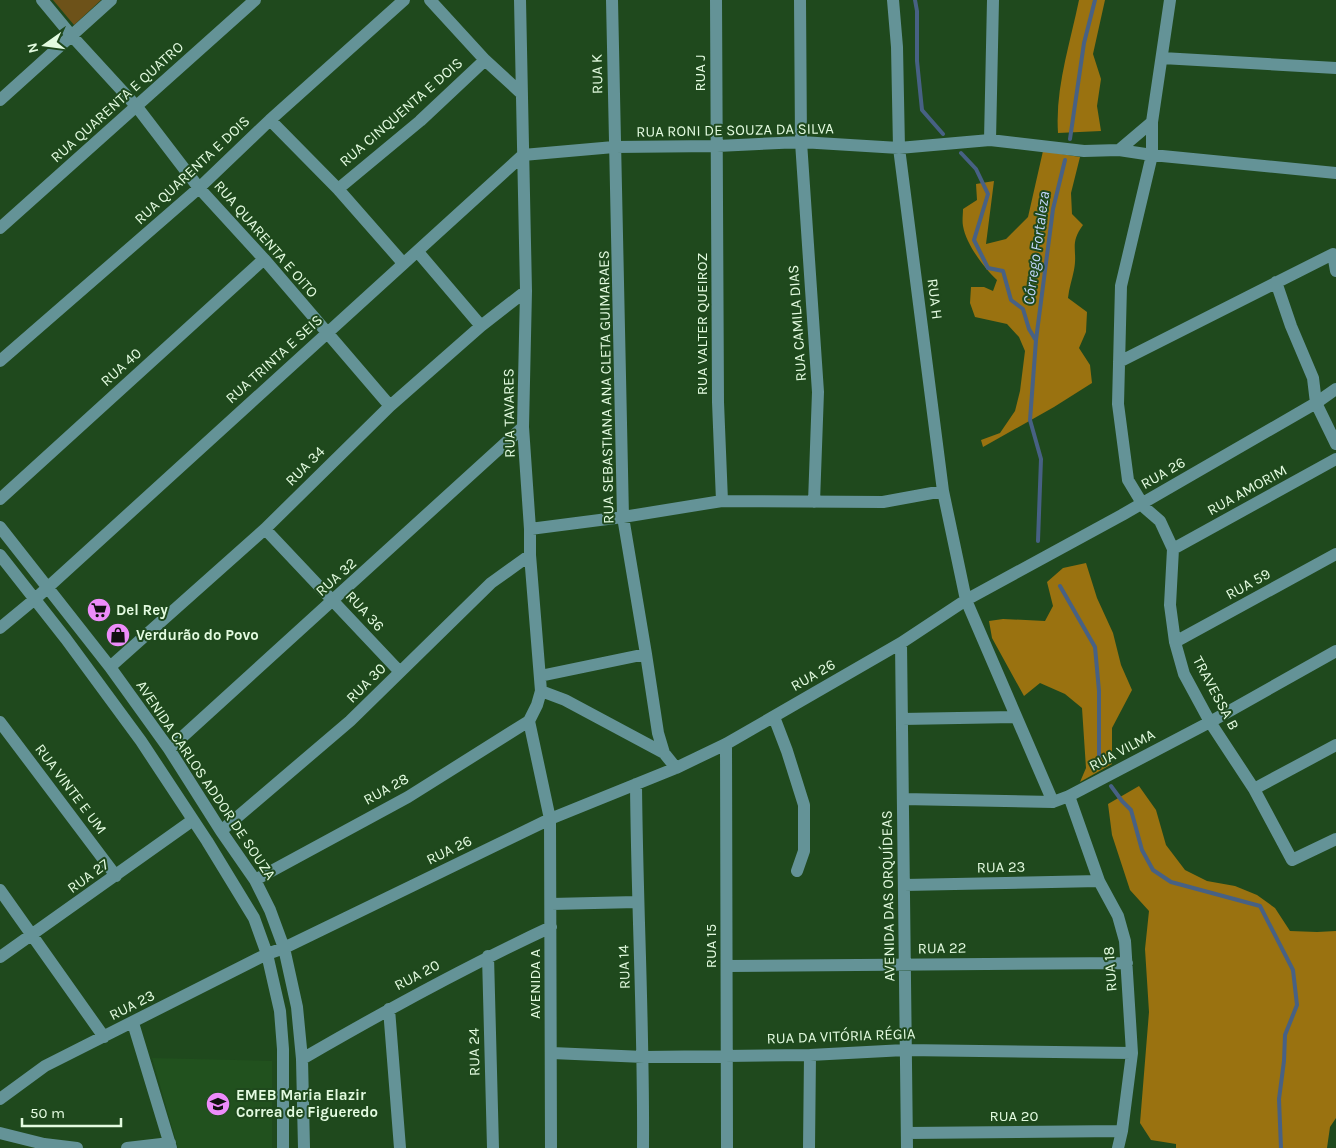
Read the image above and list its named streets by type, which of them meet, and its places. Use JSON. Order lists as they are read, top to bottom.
{
  "streets": {
    "street": [
      "RUA J",
      "RUA K",
      "RUA QUARENTA E QUATRO",
      "RUA CINQUENTA E DOIS",
      "RUA RONI DE SOUZA DA SILVA",
      "RUA QUARENTA E DOIS",
      "RUA QUARENTA E OITO",
      "RUA H",
      "RUA CAMILA DIAS",
      "RUA VALTER QUEIROZ",
      "RUA TRINTA E SEIS",
      "RUA 40",
      "RUA SEBASTIANA ANA CLETA GUIMARAES",
      "RUA TAVARES",
      "RUA 34",
      "RUA 26",
      "RUA AMORIM",
      "RUA 32",
      "RUA 59",
      "RUA 36",
      "RUA 30",
      "TRAVESSA B",
      "RUA VILMA",
      "AVENIDA CARLOS ADDOR DE SOUZA",
      "RUA VINTE E UM",
      "RUA 28",
      "RUA 23",
      "RUA 27",
      "AVENIDA DAS ORQUÍDEAS",
      "RUA 15",
      "RUA 22",
      "RUA 14",
      "RUA 18",
      "RUA 20",
      "AVENIDA A",
      "RUA DA VITÓRIA RÉGIA",
      "RUA 24"
    ]
  },
  "crossings": [
    ["RUA J", "RUA RONI DE SOUZA DA SILVA"],
    ["RUA J", "RUA VALTER QUEIROZ"],
    ["RUA K", "RUA RONI DE SOUZA DA SILVA"],
    ["RUA K", "RUA SEBASTIANA ANA CLETA GUIMARAES"],
    ["RUA QUARENTA E QUATRO", "RUA QUARENTA E OITO"],
    ["RUA RONI DE SOUZA DA SILVA", "RUA H"],
    ["RUA RONI DE SOUZA DA SILVA", "RUA CAMILA DIAS"],
    ["RUA RONI DE SOUZA DA SILVA", "RUA VALTER QUEIROZ"],
    ["RUA RONI DE SOUZA DA SILVA", "RUA TRINTA E SEIS"],
    ["RUA RONI DE SOUZA DA SILVA", "RUA SEBASTIANA ANA CLETA GUIMARAES"],
    ["RUA RONI DE SOUZA DA SILVA", "RUA TAVARES"],
    ["RUA RONI DE SOUZA DA SILVA", "TRAVESSA B"],
    ["RUA QUARENTA E DOIS", "RUA QUARENTA E OITO"],
    ["RUA QUARENTA E OITO", "RUA TRINTA E SEIS"],
    ["RUA QUARENTA E OITO", "RUA 40"],
    ["RUA QUARENTA E OITO", "RUA 34"],
    ["RUA H", "RUA 26"],
    ["RUA TRINTA E SEIS", "RUA TAVARES"],
    ["RUA TRINTA E SEIS", "AVENIDA CARLOS ADDOR DE SOUZA"],
    ["RUA SEBASTIANA ANA CLETA GUIMARAES", "RUA 26"],
    ["RUA TAVARES", "RUA 34"],
    ["RUA TAVARES", "RUA 32"],
    ["RUA TAVARES", "RUA 30"],
    ["RUA TAVARES", "RUA 28"],
    ["RUA 34", "RUA 36"],
    ["RUA 34", "AVENIDA CARLOS ADDOR DE SOUZA"],
    ["RUA 26", "TRAVESSA B"],
    ["RUA 26", "AVENIDA CARLOS ADDOR DE SOUZA"],
    ["RUA 26", "RUA 23"],
    ["RUA 26", "AVENIDA DAS ORQUÍDEAS"],
    ["RUA 26", "RUA 15"],
    ["RUA 26", "RUA 14"],
    ["RUA 26", "AVENIDA A"],
    ["RUA AMORIM", "TRAVESSA B"],
    ["RUA 32", "RUA 36"],
    ["RUA 32", "AVENIDA CARLOS ADDOR DE SOUZA"],
    ["RUA 59", "TRAVESSA B"],
    ["RUA 36", "RUA 30"],
    ["RUA 30", "AVENIDA CARLOS ADDOR DE SOUZA"],
    ["TRAVESSA B", "RUA VILMA"],
    ["RUA VILMA", "AVENIDA DAS ORQUÍDEAS"],
    ["RUA VILMA", "RUA 18"],
    ["AVENIDA CARLOS ADDOR DE SOUZA", "RUA 28"],
    ["AVENIDA CARLOS ADDOR DE SOUZA", "RUA 23"],
    ["AVENIDA CARLOS ADDOR DE SOUZA", "RUA 20"],
    ["RUA VINTE E UM", "RUA 27"],
    ["RUA 23", "AVENIDA DAS ORQUÍDEAS"],
    ["RUA 23", "RUA 18"],
    ["AVENIDA DAS ORQUÍDEAS", "RUA 22"],
    ["AVENIDA DAS ORQUÍDEAS", "RUA 20"],
    ["AVENIDA DAS ORQUÍDEAS", "RUA DA VITÓRIA RÉGIA"],
    ["RUA 15", "RUA 22"],
    ["RUA 15", "RUA DA VITÓRIA RÉGIA"],
    ["RUA 22", "RUA 18"],
    ["RUA 14", "RUA DA VITÓRIA RÉGIA"],
    ["RUA 18", "RUA 20"],
    ["RUA 18", "RUA DA VITÓRIA RÉGIA"],
    ["RUA 20", "AVENIDA A"],
    ["RUA 20", "RUA 24"],
    ["AVENIDA A", "RUA DA VITÓRIA RÉGIA"]
  ],
  "water": ["Córrego Fortaleza"],
  "places": {
    "supermarket": ["Del Rey"],
    "shop": ["Verdurão do Povo"],
    "school or university": ["EMEB Maria Elazir Correa de Figueredo"]
  },
  "scale_bar": "50 m",
  "north": "left"
}
